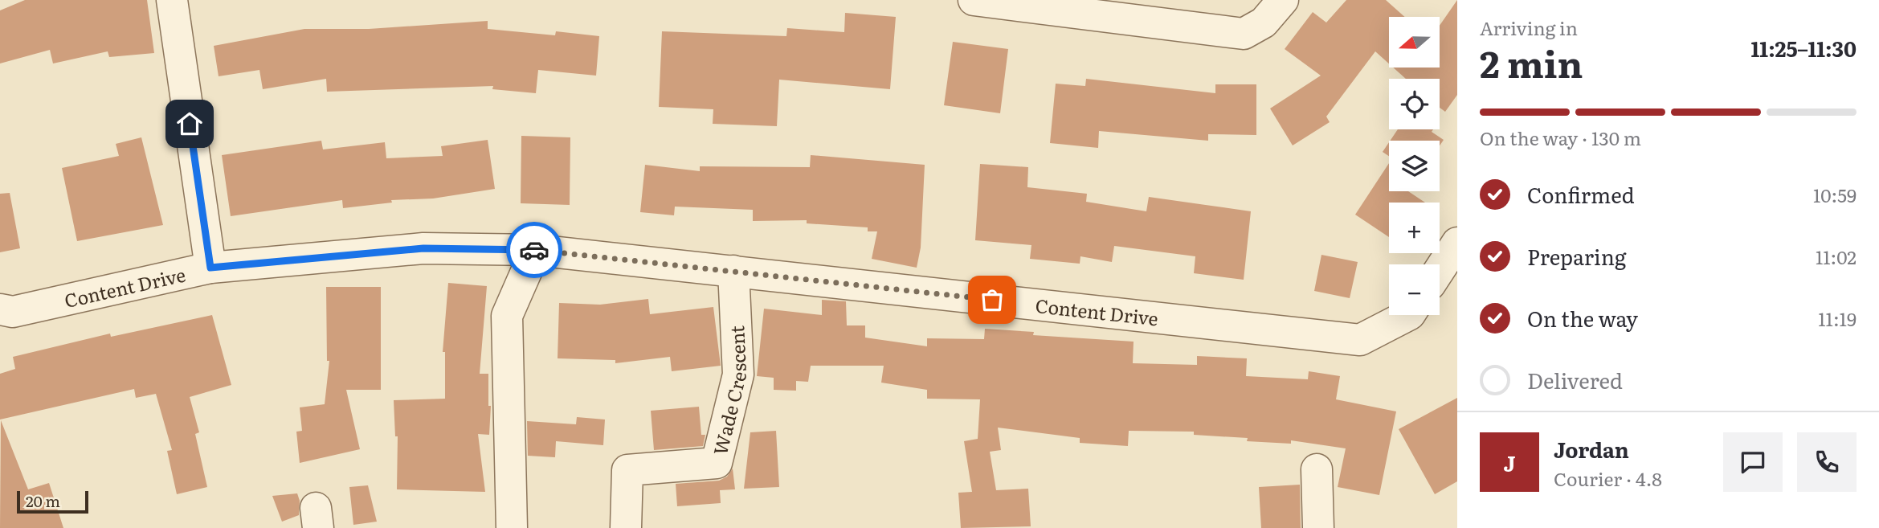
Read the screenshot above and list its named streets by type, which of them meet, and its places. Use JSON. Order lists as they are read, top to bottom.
{
  "streets": {
    "street": ["Content Drive", "Wade Crescent"]
  },
  "crossings": [
    ["Content Drive", "Wade Crescent"]
  ],
  "scale_bar": "20 m",
  "north": "left",
  "page": {
    "heading": ["2 min", "Arriving in", "11:25–11:30"],
    "panel": ["Jordan", "Courier · 4.8"],
    "map_buttons": ["+", "−"],
    "bar": "On the way · 130 m",
    "list": [
      ["Confirmed", "10:59"],
      ["Preparing", "11:02"],
      ["On the way", "11:19"],
      "Delivered"
    ],
    "round": "J",
    "scale": "20 m"
  }
}
